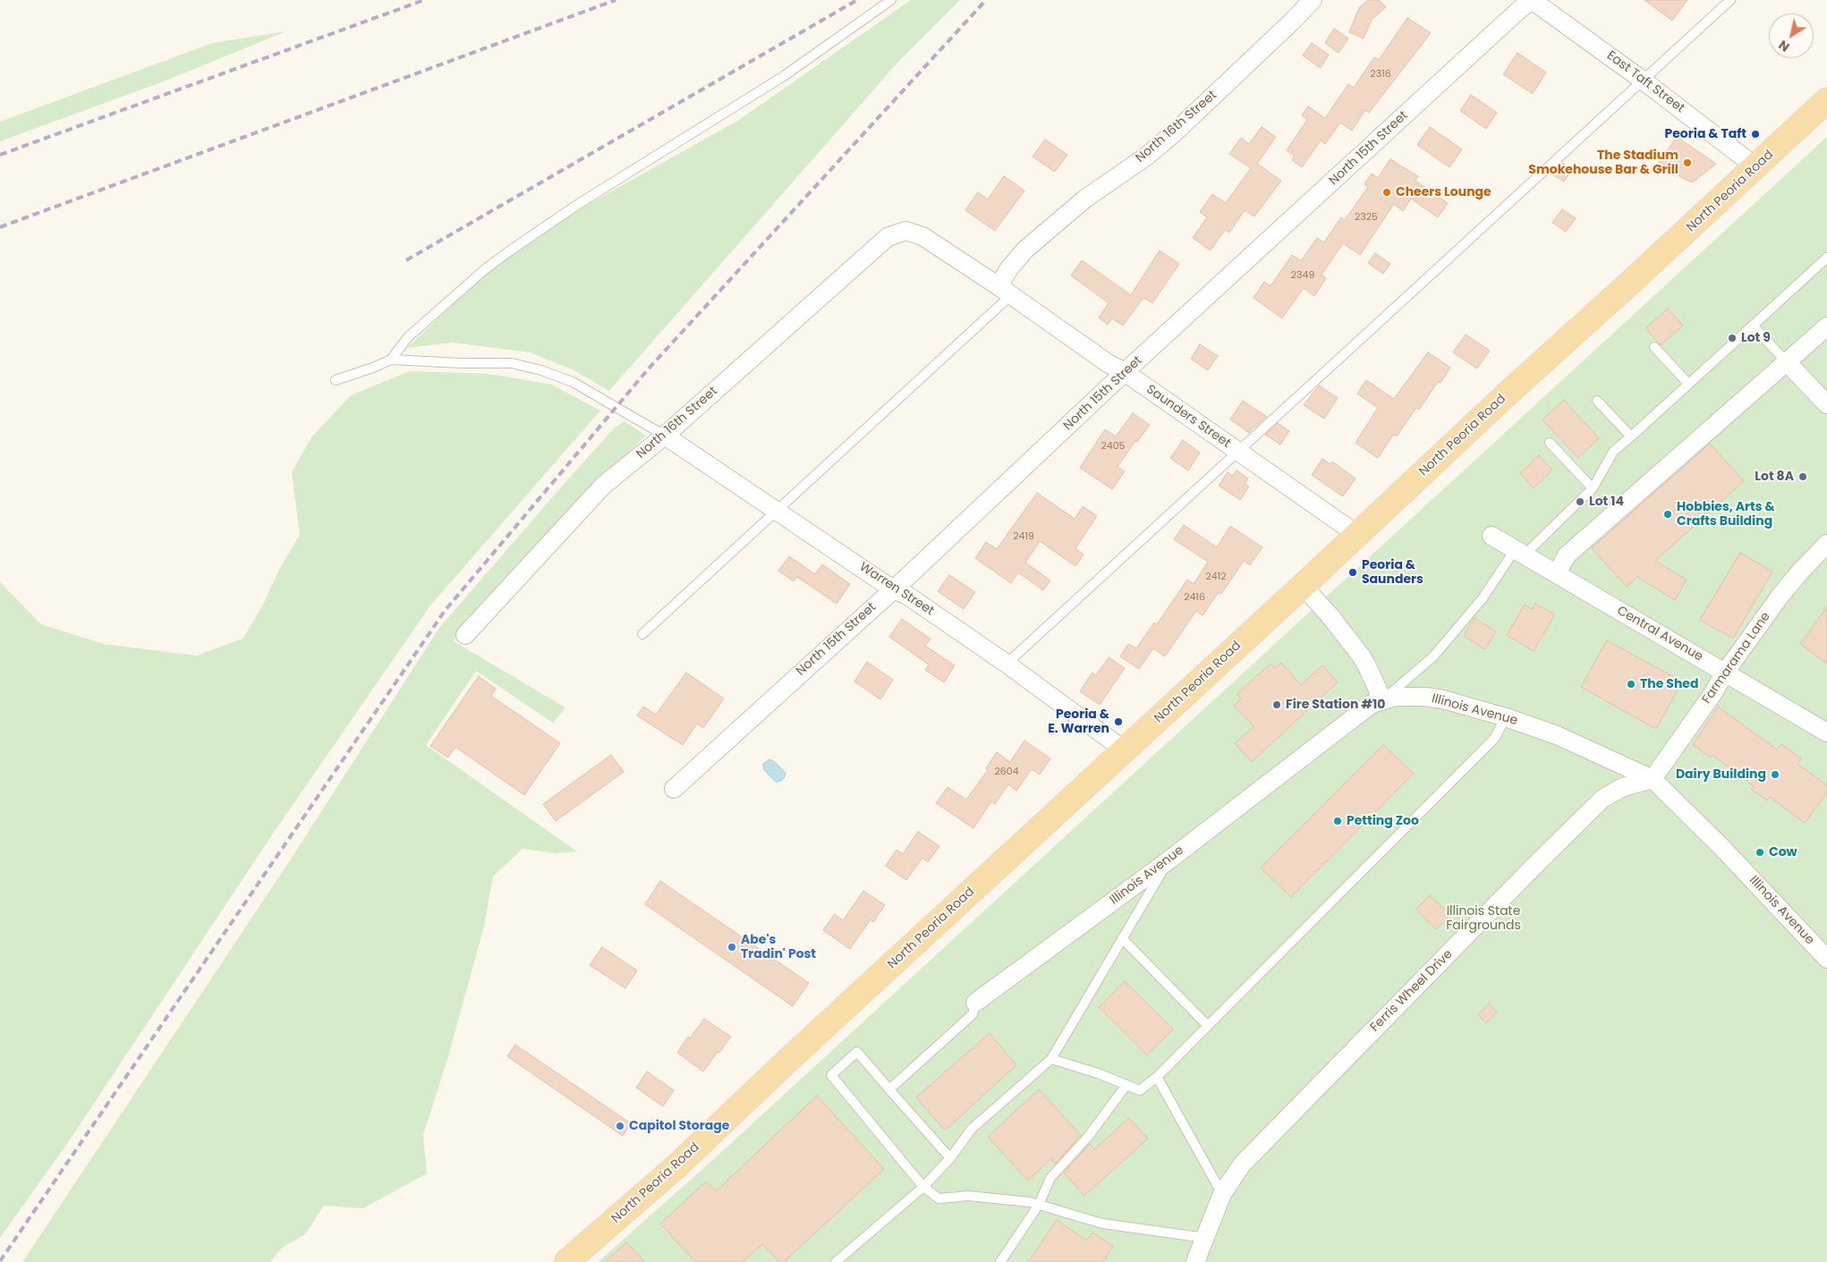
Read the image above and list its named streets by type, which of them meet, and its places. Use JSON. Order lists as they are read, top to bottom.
{
  "streets": {
    "main road": ["North Peoria Road"],
    "street": [
      "East Taft Street",
      "North 16th Street",
      "North 15th Street",
      "Saunders Street",
      "Warren Street",
      "Central Avenue",
      "Farmarama Lane",
      "Illinois Avenue",
      "Ferris Wheel Drive"
    ]
  },
  "crossings": [
    ["East Taft Street", "North 15th Street"],
    ["East Taft Street", "North Peoria Road"],
    ["North 16th Street", "Saunders Street"],
    ["North 16th Street", "Warren Street"],
    ["North 15th Street", "Saunders Street"],
    ["North 15th Street", "Warren Street"],
    ["North Peoria Road", "Saunders Street"],
    ["North Peoria Road", "Warren Street"],
    ["Central Avenue", "Farmarama Lane"],
    ["Farmarama Lane", "Illinois Avenue"],
    ["Farmarama Lane", "Ferris Wheel Drive"],
    ["Illinois Avenue", "Ferris Wheel Drive"]
  ],
  "parks": ["Illinois State Fairgrounds"],
  "places": [
    "Peoria & Taft",
    "The Stadium Smokehouse Bar & Grill",
    "Cheers Lounge",
    "Lot 9",
    "Lot 8A",
    "Lot 14",
    "Hobbies, Arts & Crafts Building",
    "Peoria & Saunders",
    "The Shed",
    "Fire Station #10",
    "Peoria & E. Warren",
    "Dairy Building",
    "Petting Zoo",
    "Cow",
    "Abe's Tradin' Post",
    "Capitol Storage"
  ],
  "house_numbers": [
    "2316",
    "2325",
    "2349",
    "2405",
    "2419",
    "2412",
    "2416",
    "2604"
  ],
  "north": "bottom left"
}
